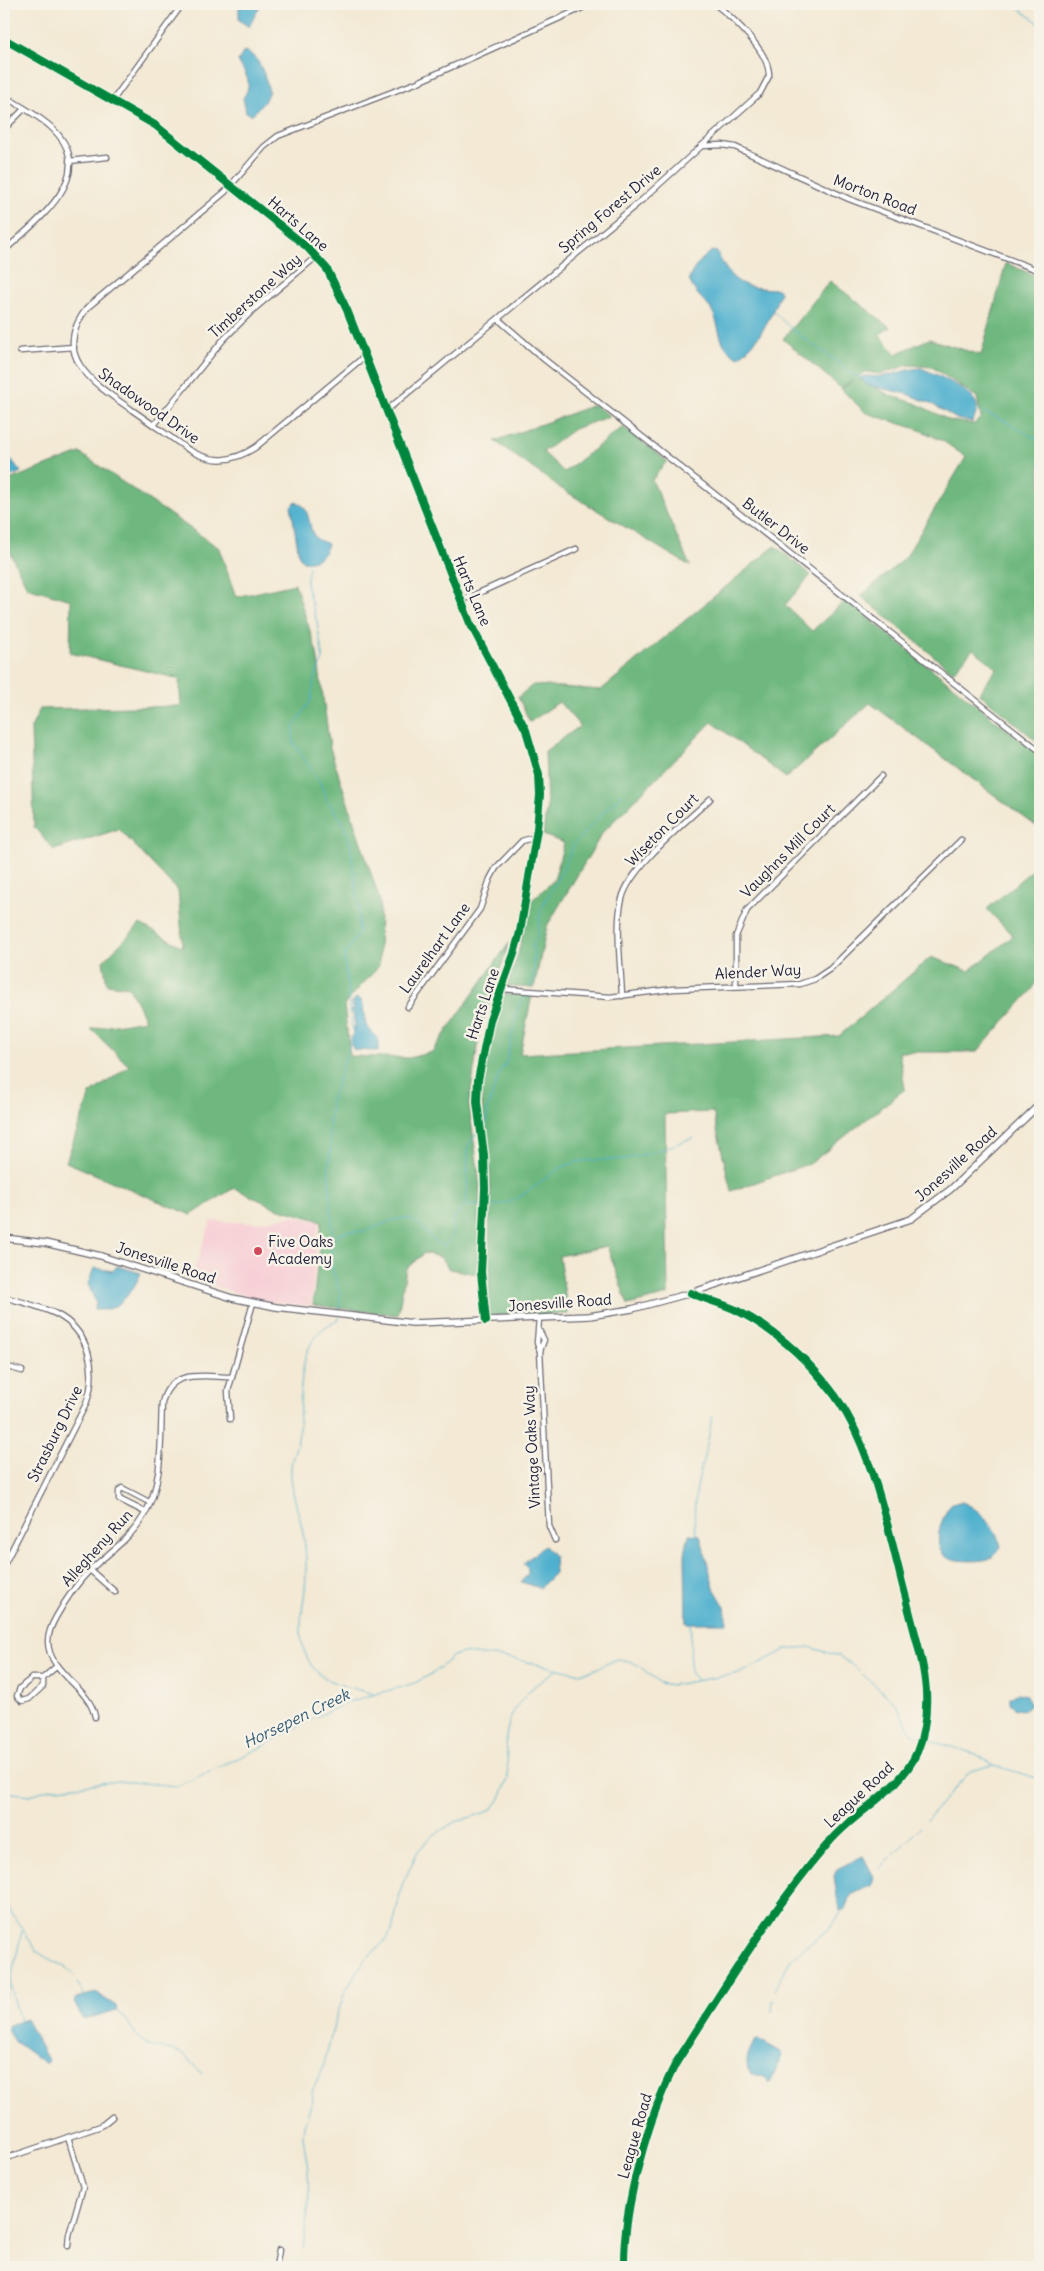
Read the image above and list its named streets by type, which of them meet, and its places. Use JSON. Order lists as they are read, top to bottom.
{
  "streets": {
    "street": [
      "Morton Road",
      "Spring Forest Drive",
      "Harts Lane",
      "Timberstone Way",
      "Shadowood Drive",
      "Butler Drive",
      "Wiseton Court",
      "Vaughns Mill Court",
      "Laurelhart Lane",
      "Alender Way",
      "Jonesville Road",
      "Strasburg Drive",
      "Vintage Oaks Way",
      "Allegheny Run",
      "League Road"
    ]
  },
  "crossings": [
    ["Morton Road", "Spring Forest Drive"],
    ["Spring Forest Drive", "Harts Lane"],
    ["Spring Forest Drive", "Butler Drive"],
    ["Harts Lane", "Timberstone Way"],
    ["Harts Lane", "Shadowood Drive"],
    ["Harts Lane", "Laurelhart Lane"],
    ["Harts Lane", "Alender Way"],
    ["Harts Lane", "Jonesville Road"],
    ["Timberstone Way", "Shadowood Drive"],
    ["Wiseton Court", "Alender Way"],
    ["Vaughns Mill Court", "Alender Way"],
    ["Jonesville Road", "Vintage Oaks Way"],
    ["Jonesville Road", "League Road"]
  ],
  "water": ["Horsepen Creek"],
  "places": ["Five Oaks Academy"]
}
